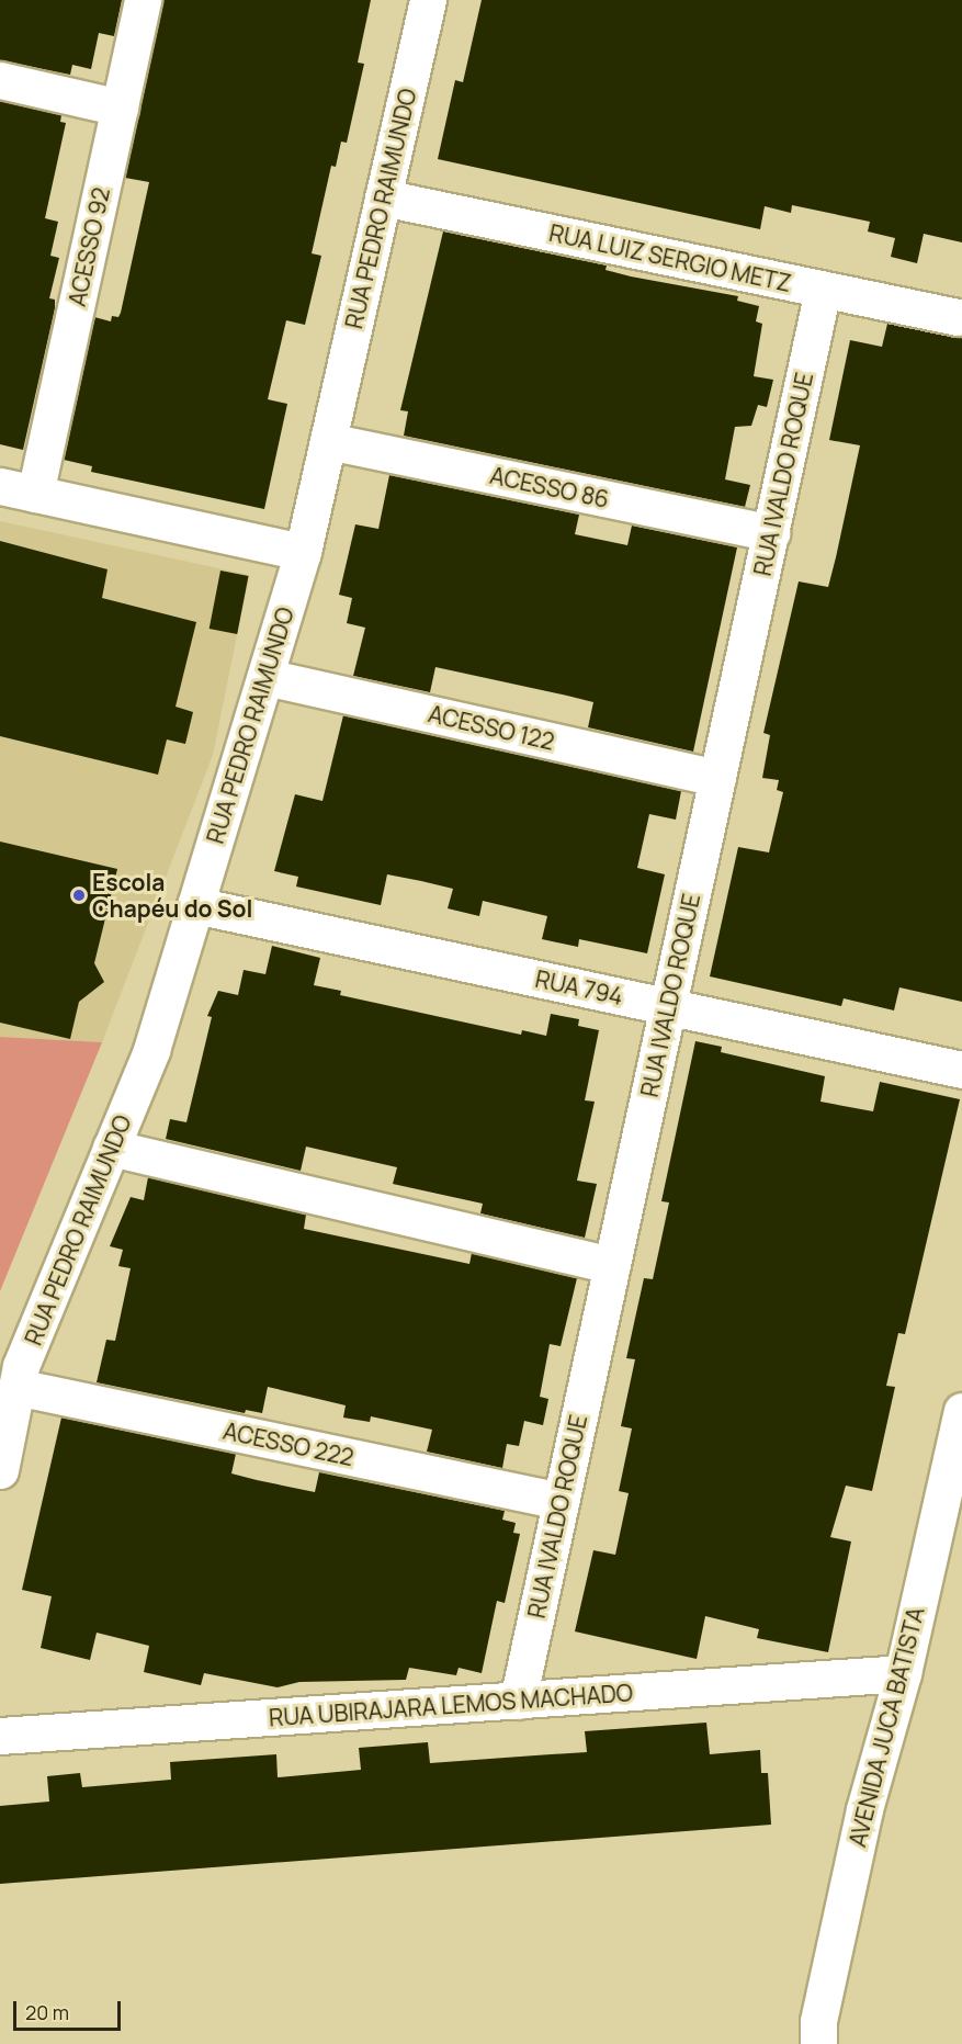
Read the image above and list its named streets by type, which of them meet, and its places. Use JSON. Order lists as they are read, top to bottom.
{
  "streets": {
    "street": [
      "RUA PEDRO RAIMUNDO",
      "ACESSO 92",
      "RUA LUIZ SERGIO METZ",
      "RUA IVALDO ROQUE",
      "ACESSO 86",
      "ACESSO 122",
      "RUA 794",
      "ACESSO 222",
      "RUA UBIRAJARA LEMOS MACHADO",
      "AVENIDA JUCA BATISTA"
    ]
  },
  "crossings": [
    ["RUA PEDRO RAIMUNDO", "RUA LUIZ SERGIO METZ"],
    ["RUA PEDRO RAIMUNDO", "ACESSO 86"],
    ["RUA PEDRO RAIMUNDO", "ACESSO 122"],
    ["RUA PEDRO RAIMUNDO", "RUA 794"],
    ["RUA PEDRO RAIMUNDO", "ACESSO 222"],
    ["RUA LUIZ SERGIO METZ", "RUA IVALDO ROQUE"],
    ["RUA IVALDO ROQUE", "ACESSO 86"],
    ["RUA IVALDO ROQUE", "ACESSO 122"],
    ["RUA IVALDO ROQUE", "RUA 794"],
    ["RUA IVALDO ROQUE", "ACESSO 222"],
    ["RUA IVALDO ROQUE", "RUA UBIRAJARA LEMOS MACHADO"],
    ["RUA UBIRAJARA LEMOS MACHADO", "AVENIDA JUCA BATISTA"]
  ],
  "places": ["Escola Chapéu do Sol"],
  "scale_bar": "20 m"
}
